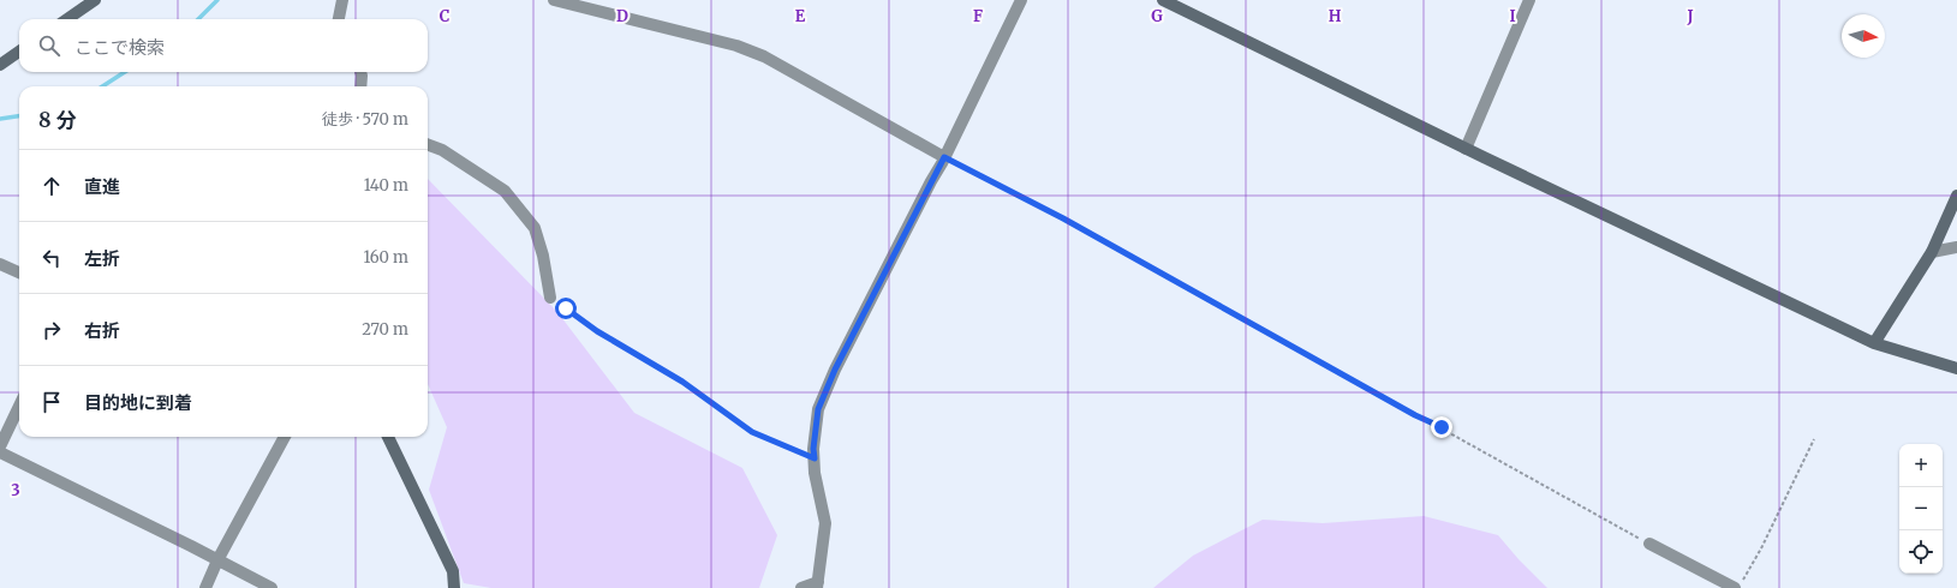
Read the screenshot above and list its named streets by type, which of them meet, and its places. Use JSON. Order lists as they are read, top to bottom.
{
  "north": "right",
  "page": {
    "search": "ここで検索",
    "heading": ["8 分", "徒歩 · 570 m"],
    "list": [
      ["直進", "140 m"],
      ["左折", "160 m"],
      ["右折", "270 m"],
      "目的地に到着"
    ],
    "map_buttons": ["+", "−"]
  },
  "grid": {
    "columns": [
      "C",
      "D",
      "E",
      "F",
      "G",
      "H",
      "I",
      "J"
    ],
    "rows": ["3"]
  }
}
